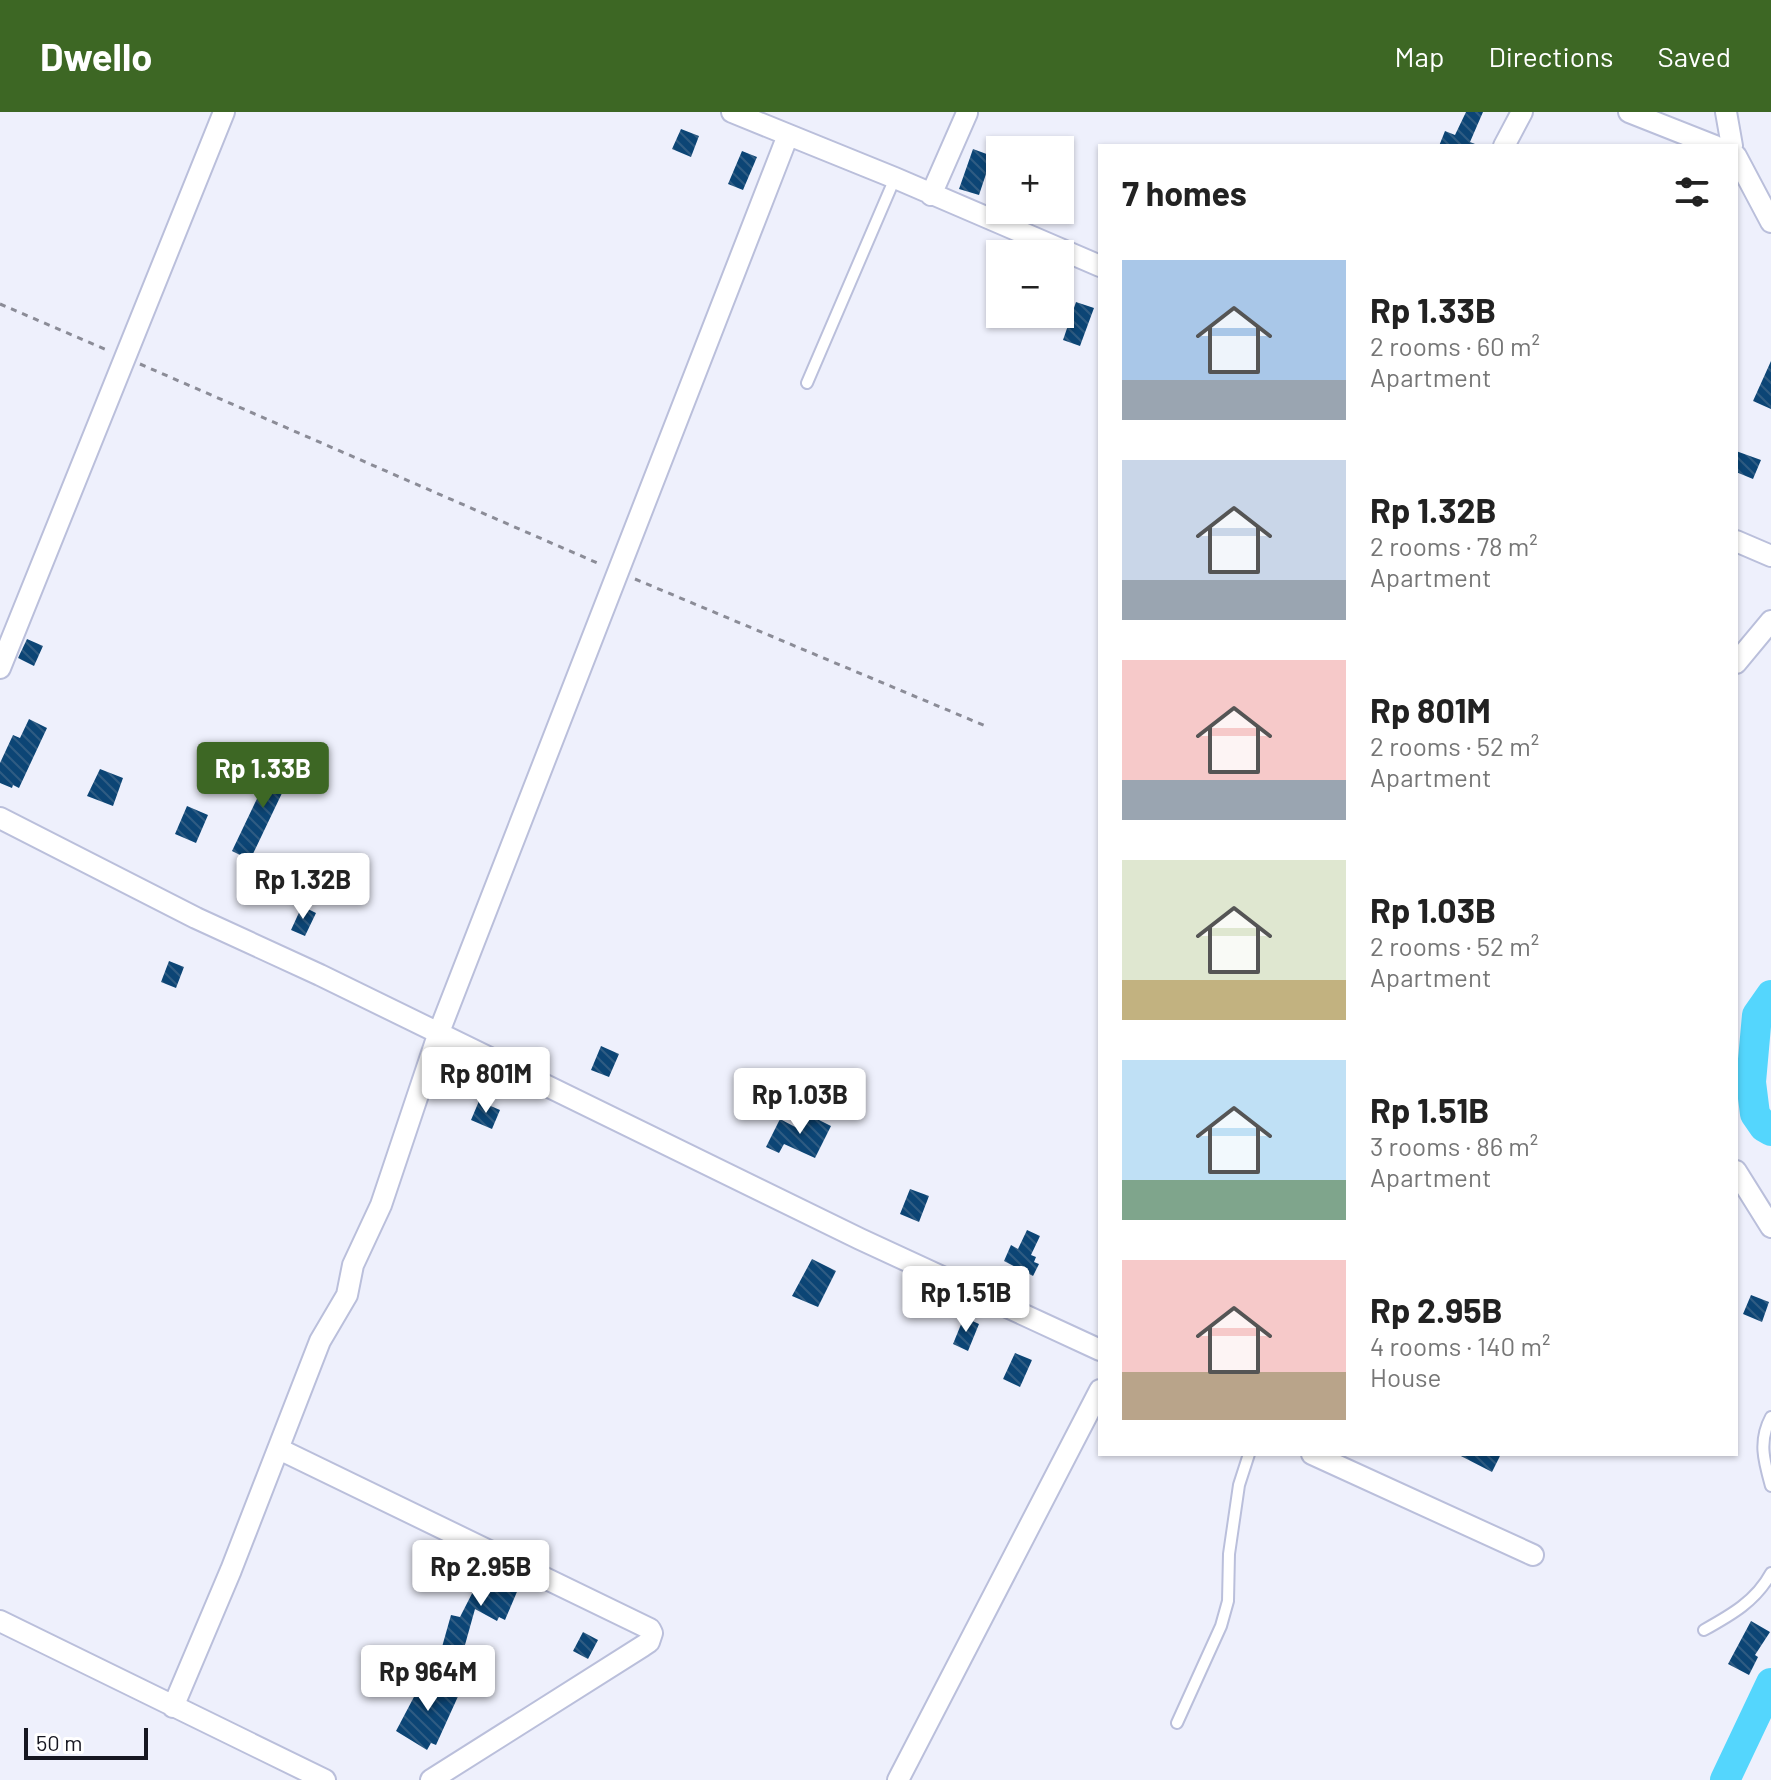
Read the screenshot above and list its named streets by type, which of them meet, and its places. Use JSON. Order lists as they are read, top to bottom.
{
  "scale_bar": "50 m",
  "page": {
    "header": "Dwello",
    "nav": ["Map", "Directions", "Saved"],
    "map_buttons": ["+", "−"],
    "heading": "7 homes",
    "list": [
      {
        "name": "Rp 1.33B",
        "note": "2 rooms · 60 m² · Apartment"
      },
      {
        "name": "Rp 1.32B",
        "note": "2 rooms · 78 m² · Apartment"
      },
      {
        "name": "Rp 801M",
        "note": "2 rooms · 52 m² · Apartment"
      },
      {
        "name": "Rp 1.03B",
        "note": "2 rooms · 52 m² · Apartment"
      },
      {
        "name": "Rp 1.51B",
        "note": "3 rooms · 86 m² · Apartment"
      },
      {
        "name": "Rp 2.95B",
        "note": "4 rooms · 140 m² · House"
      }
    ],
    "price": [
      "Rp 1.33B",
      "Rp 1.32B",
      "Rp 801M",
      "Rp 1.03B",
      "Rp 1.51B",
      "Rp 2.95B",
      "Rp 964M"
    ],
    "scale": "50 m"
  }
}
